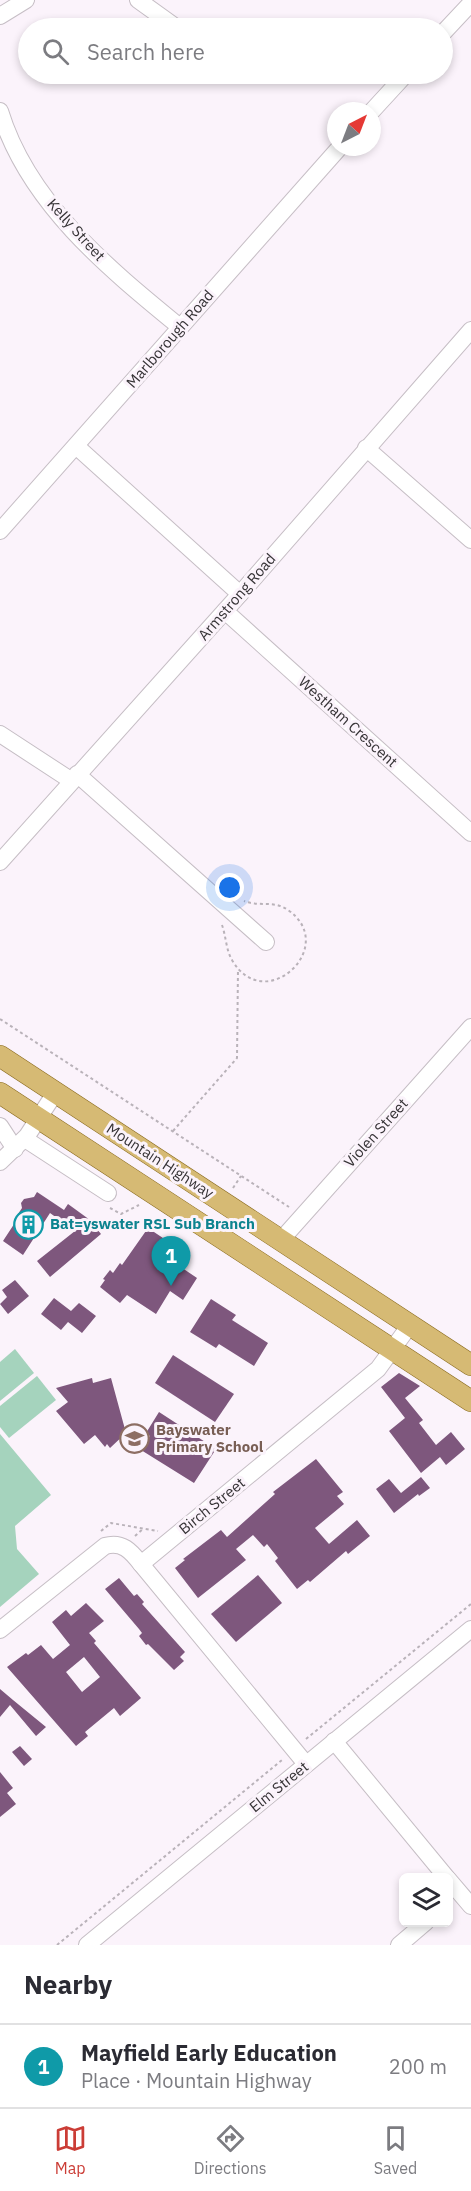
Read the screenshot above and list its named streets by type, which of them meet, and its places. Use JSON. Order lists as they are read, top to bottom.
{
  "streets": {
    "main road": ["Mountain Highway"],
    "street": [
      "Kelly Street",
      "Marlborough Road",
      "Armstrong Road",
      "Westham Crescent",
      "Violen Street",
      "Birch Street",
      "Elm Street"
    ]
  },
  "crossings": [
    ["Kelly Street", "Marlborough Road"],
    ["Armstrong Road", "Westham Crescent"],
    ["Violen Street", "Mountain Highway"],
    ["Mountain Highway", "Birch Street"]
  ],
  "places": {
    "building": ["Bat=yswater RSL Sub Branch"],
    "school or university": ["Bayswater Primary School"]
  },
  "north": "top right",
  "page": {
    "search": "Search here",
    "pins": "1",
    "heading": "Nearby",
    "list": [
      {
        "mark": "1",
        "name": "Mayfield Early Education",
        "note": "Place · Mountain Highway",
        "value": "200 m"
      }
    ],
    "nav": ["Map", "Directions", "Saved"]
  }
}
